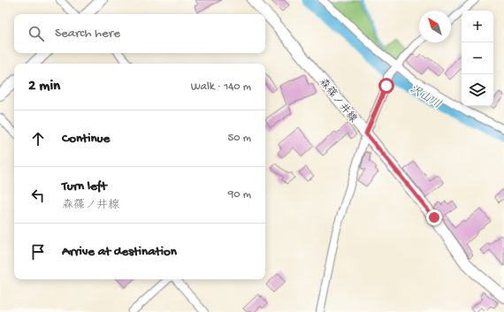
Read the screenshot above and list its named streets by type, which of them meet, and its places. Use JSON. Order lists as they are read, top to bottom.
{
  "streets": {
    "main road": ["森篠ノ井線"]
  },
  "water": ["沢山川"],
  "north": "top left",
  "page": {
    "map_buttons": ["+", "−"],
    "search": "Search here",
    "heading": ["2 min", "Walk · 140 m"],
    "list": [
      ["Continue", "50 m"],
      ["Turn left", "森篠ノ井線", "90 m"],
      "Arrive at destination"
    ]
  }
}
